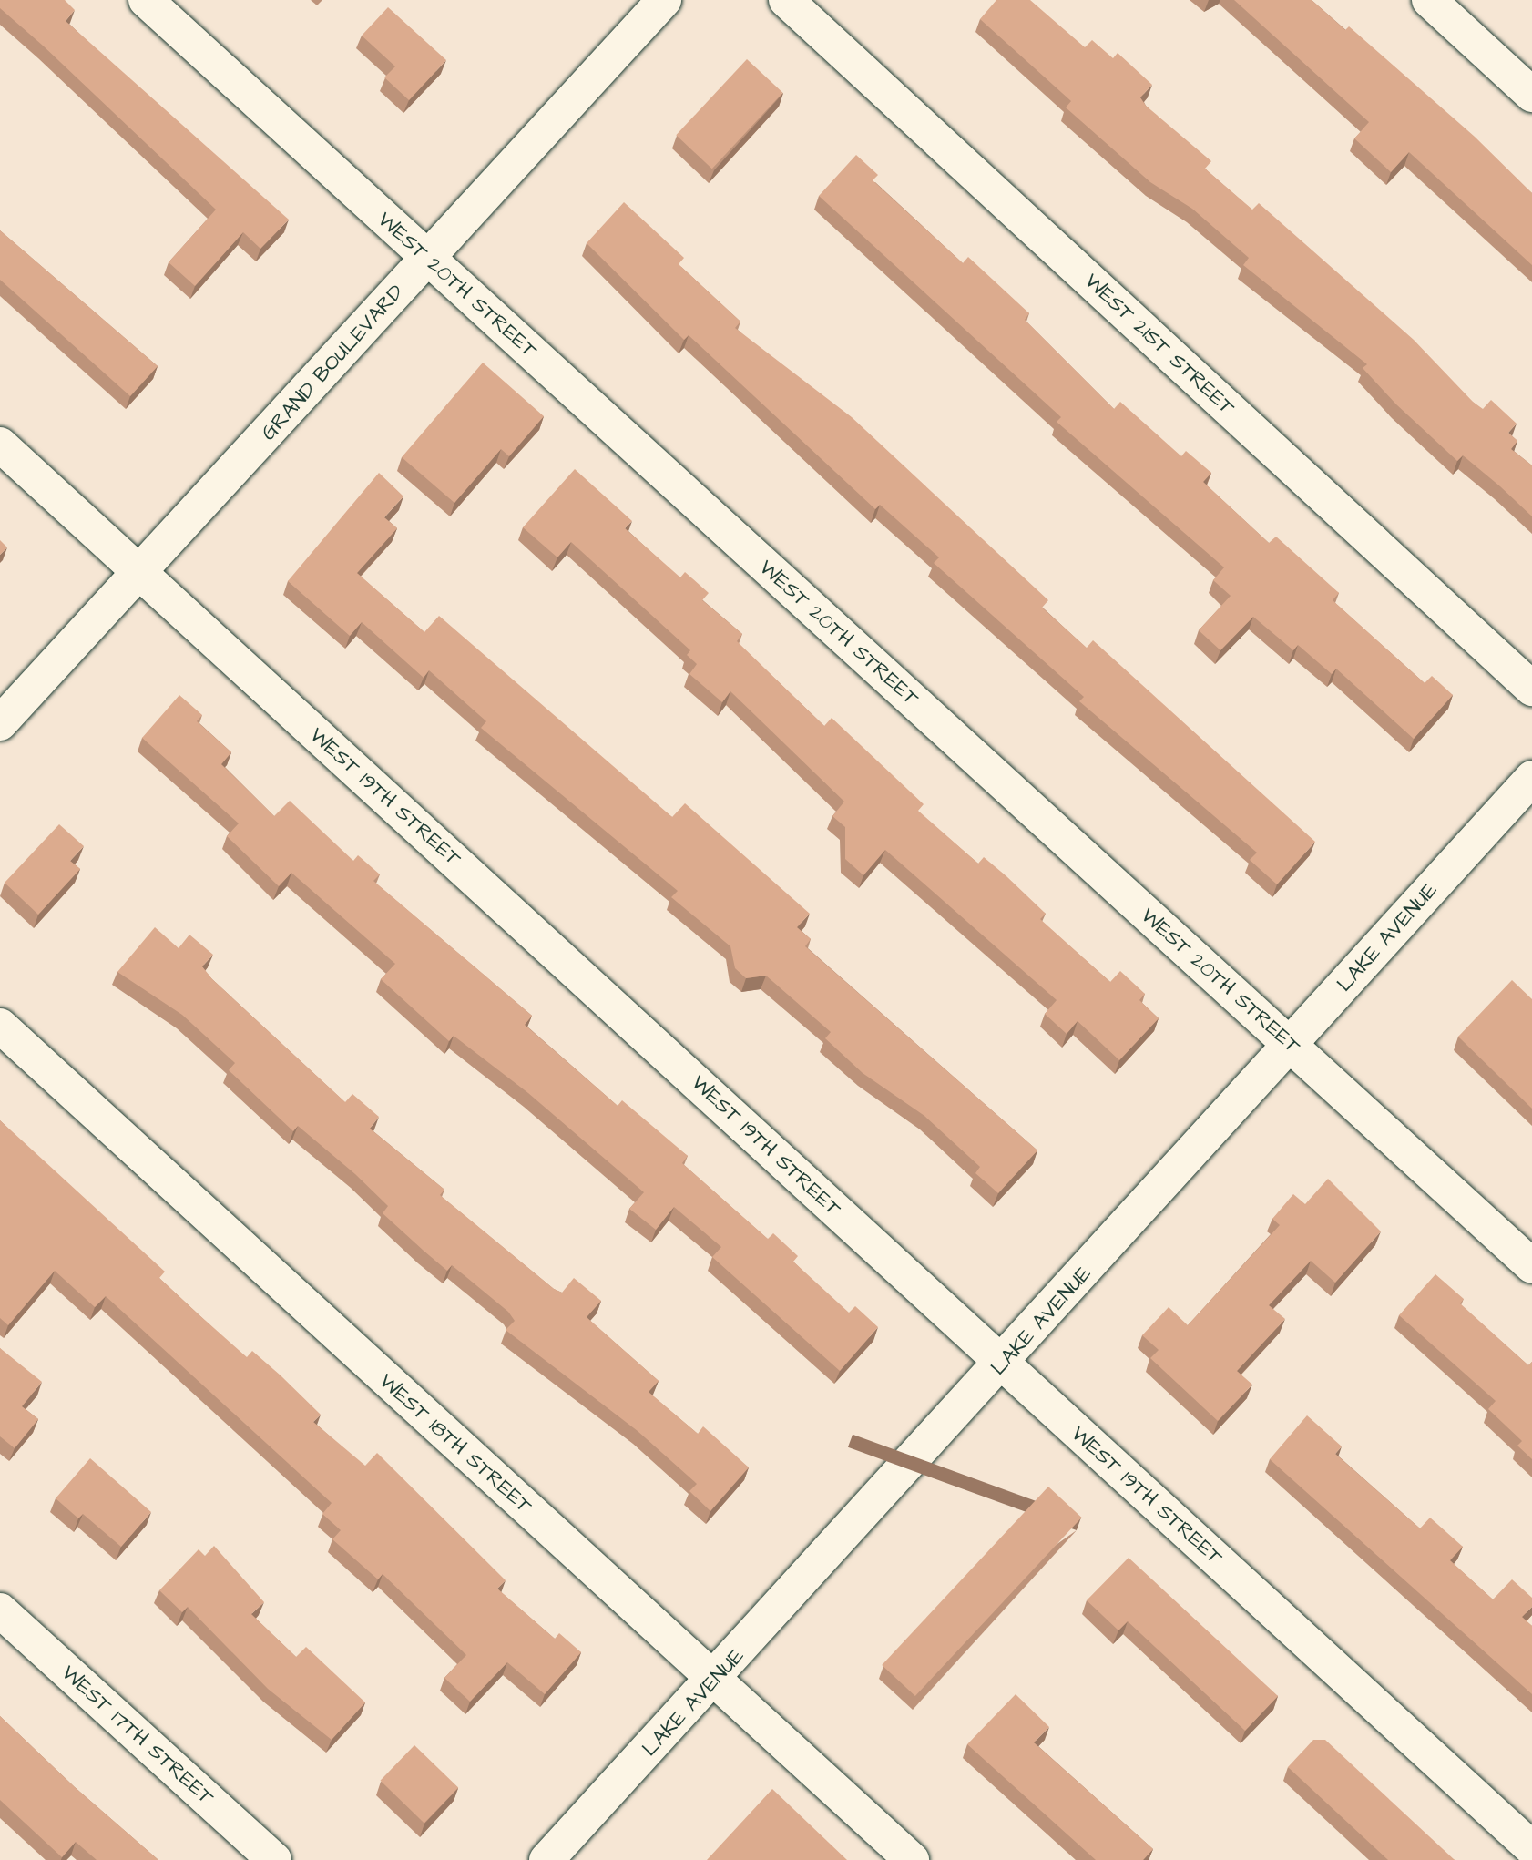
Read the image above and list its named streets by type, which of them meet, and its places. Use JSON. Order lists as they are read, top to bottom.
{
  "streets": {
    "street": [
      "WEST 20TH STREET",
      "WEST 21ST STREET",
      "GRAND BOULEVARD",
      "WEST 19TH STREET",
      "LAKE AVENUE",
      "WEST 18TH STREET",
      "WEST 17TH STREET"
    ]
  },
  "crossings": [
    ["WEST 20TH STREET", "GRAND BOULEVARD"],
    ["WEST 20TH STREET", "LAKE AVENUE"],
    ["GRAND BOULEVARD", "WEST 19TH STREET"],
    ["WEST 19TH STREET", "LAKE AVENUE"],
    ["LAKE AVENUE", "WEST 18TH STREET"]
  ]
}
